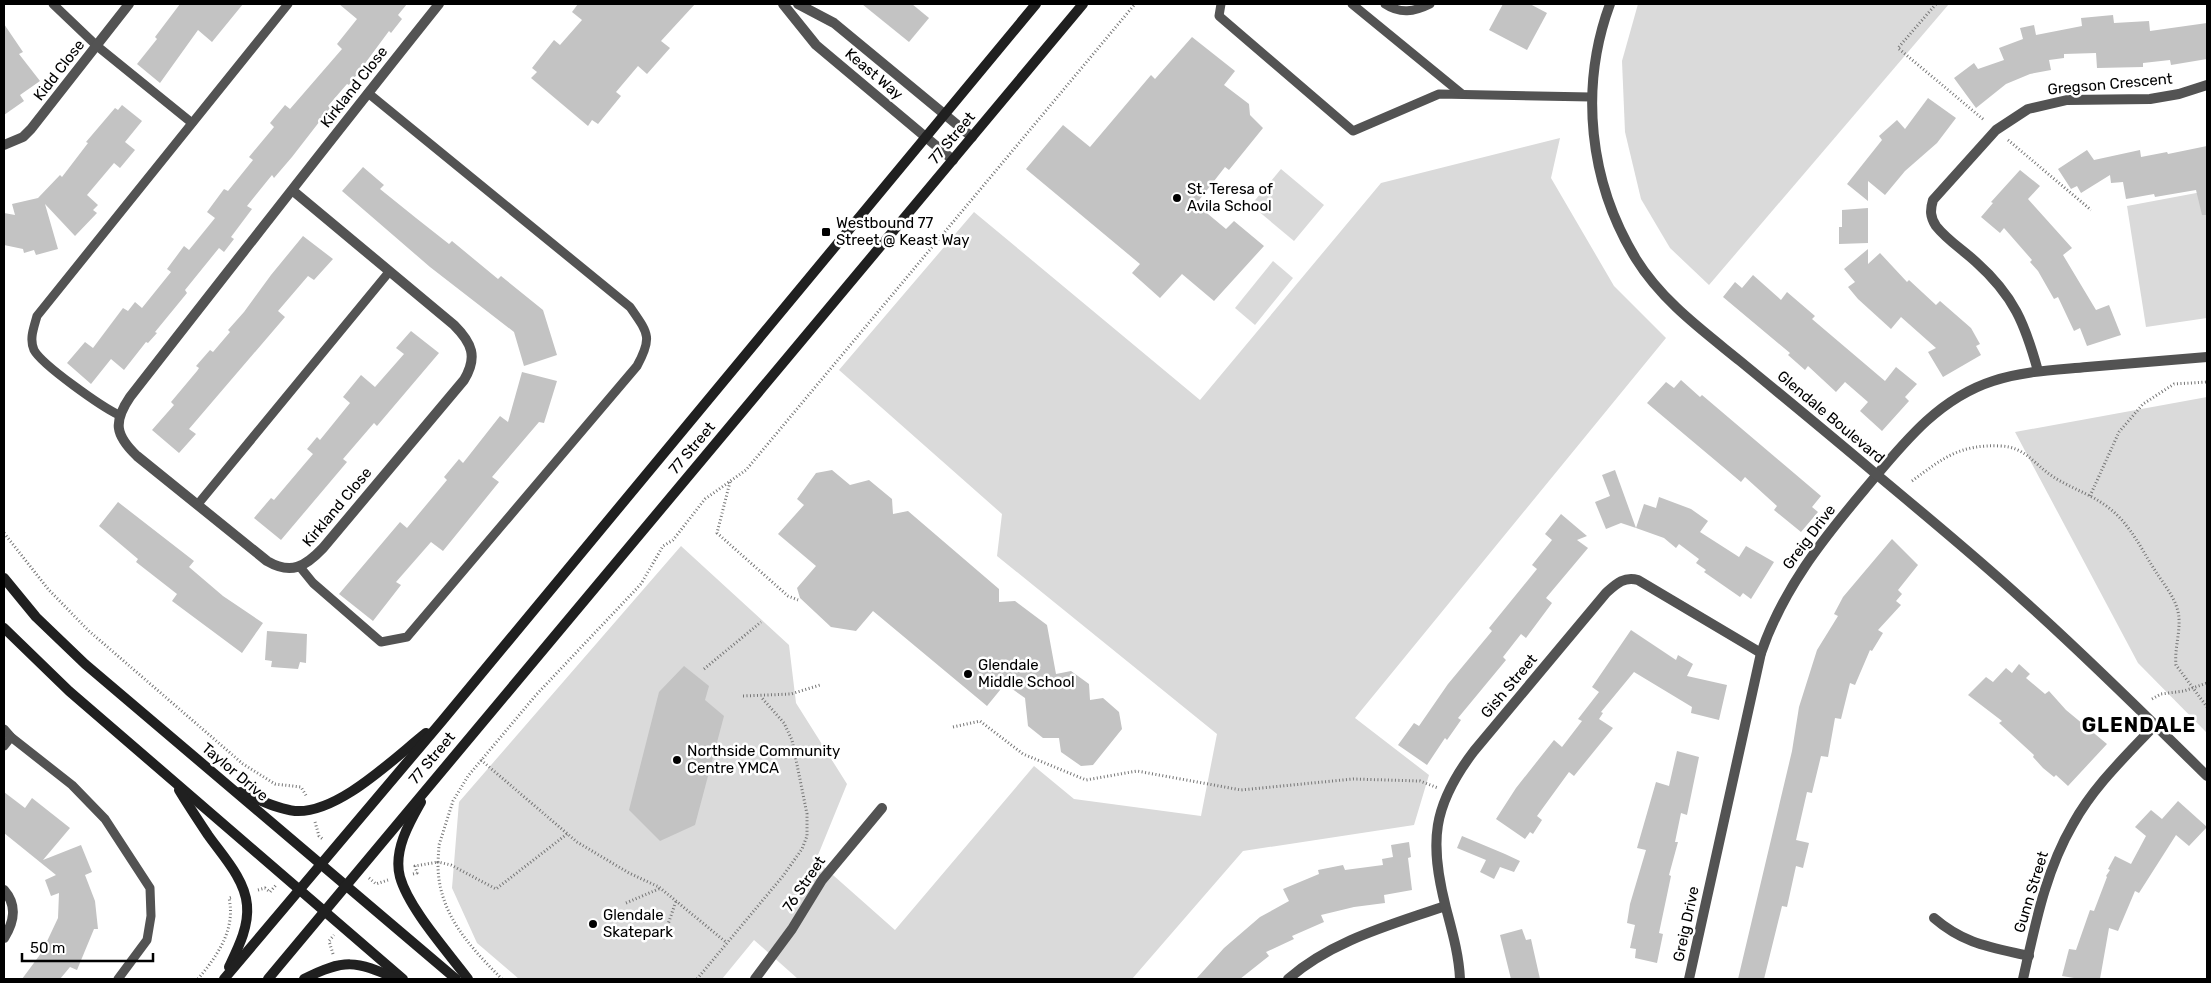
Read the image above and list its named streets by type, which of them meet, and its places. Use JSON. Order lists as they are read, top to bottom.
{
  "streets": {
    "main road": ["77 Street", "Taylor Drive"],
    "street": [
      "Kidd Close",
      "Keast Way",
      "Gregson Crescent",
      "Kirkland Close",
      "Glendale Boulevard",
      "Greig Drive",
      "Gish Street",
      "76 Street",
      "Gunn Street"
    ]
  },
  "crossings": [
    ["Keast Way", "77 Street"],
    ["Gregson Crescent", "Greig Drive"],
    ["77 Street", "Taylor Drive"],
    ["Glendale Boulevard", "Greig Drive"],
    ["Glendale Boulevard", "Gunn Street"],
    ["Greig Drive", "Gish Street"]
  ],
  "districts": ["GLENDALE"],
  "places": {
    "other": [
      "St. Teresa of Avila School",
      "Glendale Middle School",
      "Northside Community Centre YMCA",
      "Glendale Skatepark"
    ],
    "transit": ["Westbound 77 Street @ Keast Way"]
  },
  "scale_bar": "50 m"
}
